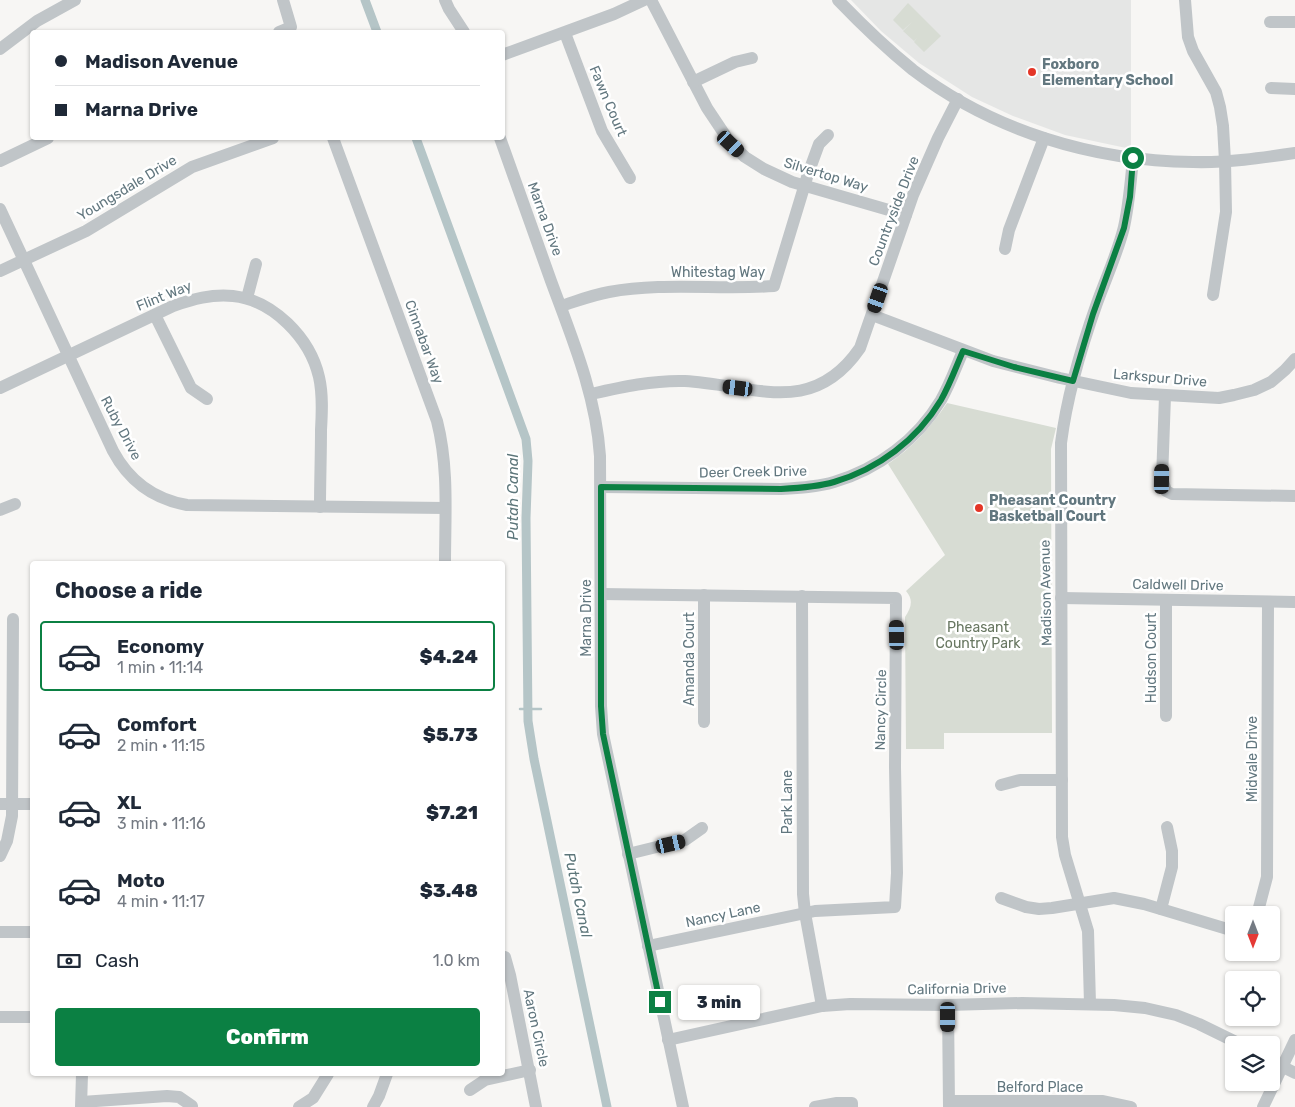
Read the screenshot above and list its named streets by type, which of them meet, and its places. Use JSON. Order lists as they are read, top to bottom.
{
  "streets": {
    "street": [
      "Fawn Court",
      "Silvertop Way",
      "Youngsdale Drive",
      "Countryside Drive",
      "Marna Drive",
      "Whitestag Way",
      "Flint Way",
      "Cinnabar Way",
      "Larkspur Drive",
      "Ruby Drive",
      "Deer Creek Drive",
      "Caldwell Drive",
      "Madison Avenue",
      "Hudson Court",
      "Amanda Court",
      "Nancy Circle",
      "Midvale Drive",
      "Park Lane",
      "Nancy Lane",
      "California Drive",
      "Aaron Circle",
      "Belford Place"
    ]
  },
  "crossings": [
    ["Silvertop Way", "Countryside Drive"],
    ["Silvertop Way", "Whitestag Way"],
    ["Youngsdale Drive", "Ruby Drive"],
    ["Countryside Drive", "Marna Drive"],
    ["Countryside Drive", "Larkspur Drive"],
    ["Marna Drive", "Whitestag Way"],
    ["Marna Drive", "Deer Creek Drive"],
    ["Marna Drive", "Nancy Circle"],
    ["Marna Drive", "Nancy Lane"],
    ["Marna Drive", "California Drive"],
    ["Flint Way", "Ruby Drive"],
    ["Cinnabar Way", "Ruby Drive"],
    ["Larkspur Drive", "Deer Creek Drive"],
    ["Larkspur Drive", "Madison Avenue"],
    ["Caldwell Drive", "Madison Avenue"],
    ["Caldwell Drive", "Hudson Court"],
    ["Caldwell Drive", "Midvale Drive"],
    ["Madison Avenue", "California Drive"],
    ["Amanda Court", "Nancy Circle"],
    ["Nancy Circle", "Park Lane"],
    ["Nancy Circle", "Nancy Lane"],
    ["Park Lane", "Nancy Lane"],
    ["Park Lane", "California Drive"]
  ],
  "water": ["Putah Canal"],
  "parks": ["Pheasant Country Park"],
  "places": ["Foxboro Elementary School", "Pheasant Country Basketball Court"],
  "north": "bottom",
  "page": {
    "banner": ["Madison Avenue", "Marna Drive"],
    "heading": "Choose a ride",
    "list": [
      {
        "name": "Economy",
        "note": "1 min · 11:14",
        "value": "$4.24"
      },
      {
        "name": "Comfort",
        "note": "2 min · 11:15",
        "value": "$5.73"
      },
      {
        "name": "XL",
        "note": "3 min · 11:16",
        "value": "$7.21"
      },
      {
        "name": "Moto",
        "note": "4 min · 11:17",
        "value": "$3.48"
      }
    ],
    "pay": ["Cash", "1.0 km"],
    "bubble": "3 min",
    "buttons": "Confirm"
  }
}
